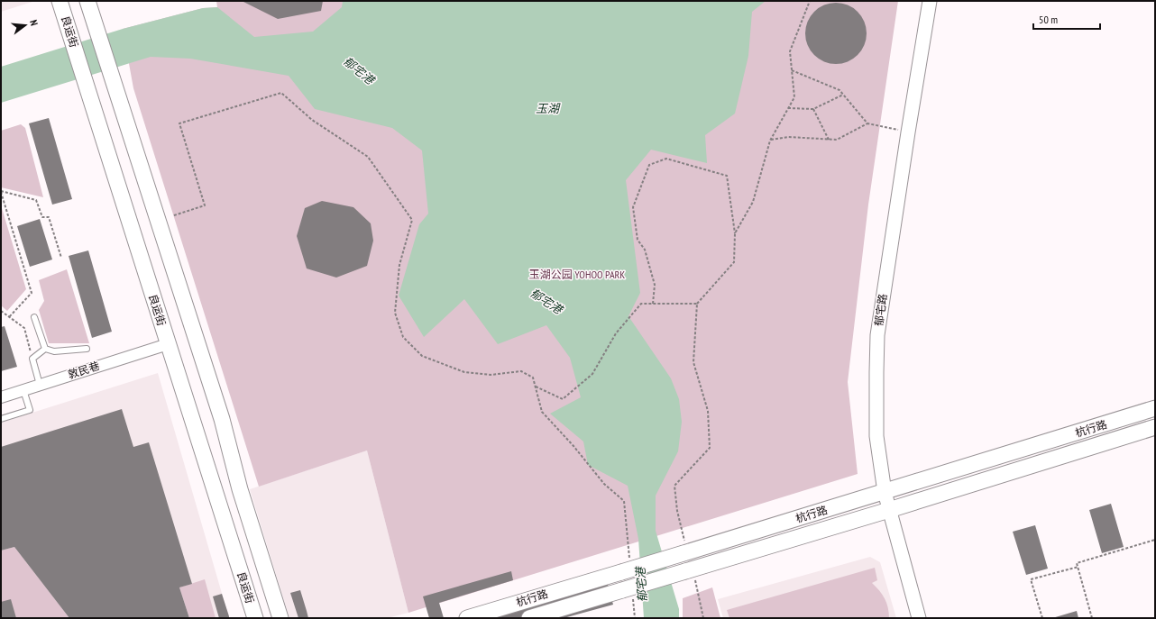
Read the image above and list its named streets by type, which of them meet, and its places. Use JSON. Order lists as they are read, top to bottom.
{
  "streets": {
    "main road": ["良运街", "杭行路"],
    "street": ["郁宅路", "敦民巷"]
  },
  "crossings": [
    ["良运街", "敦民巷"],
    ["郁宅路", "杭行路"]
  ],
  "water": ["郁宅港", "玉湖"],
  "parks": ["玉湖公园 YOHOO PARK"],
  "scale_bar": "50 m",
  "north": "right"
}
